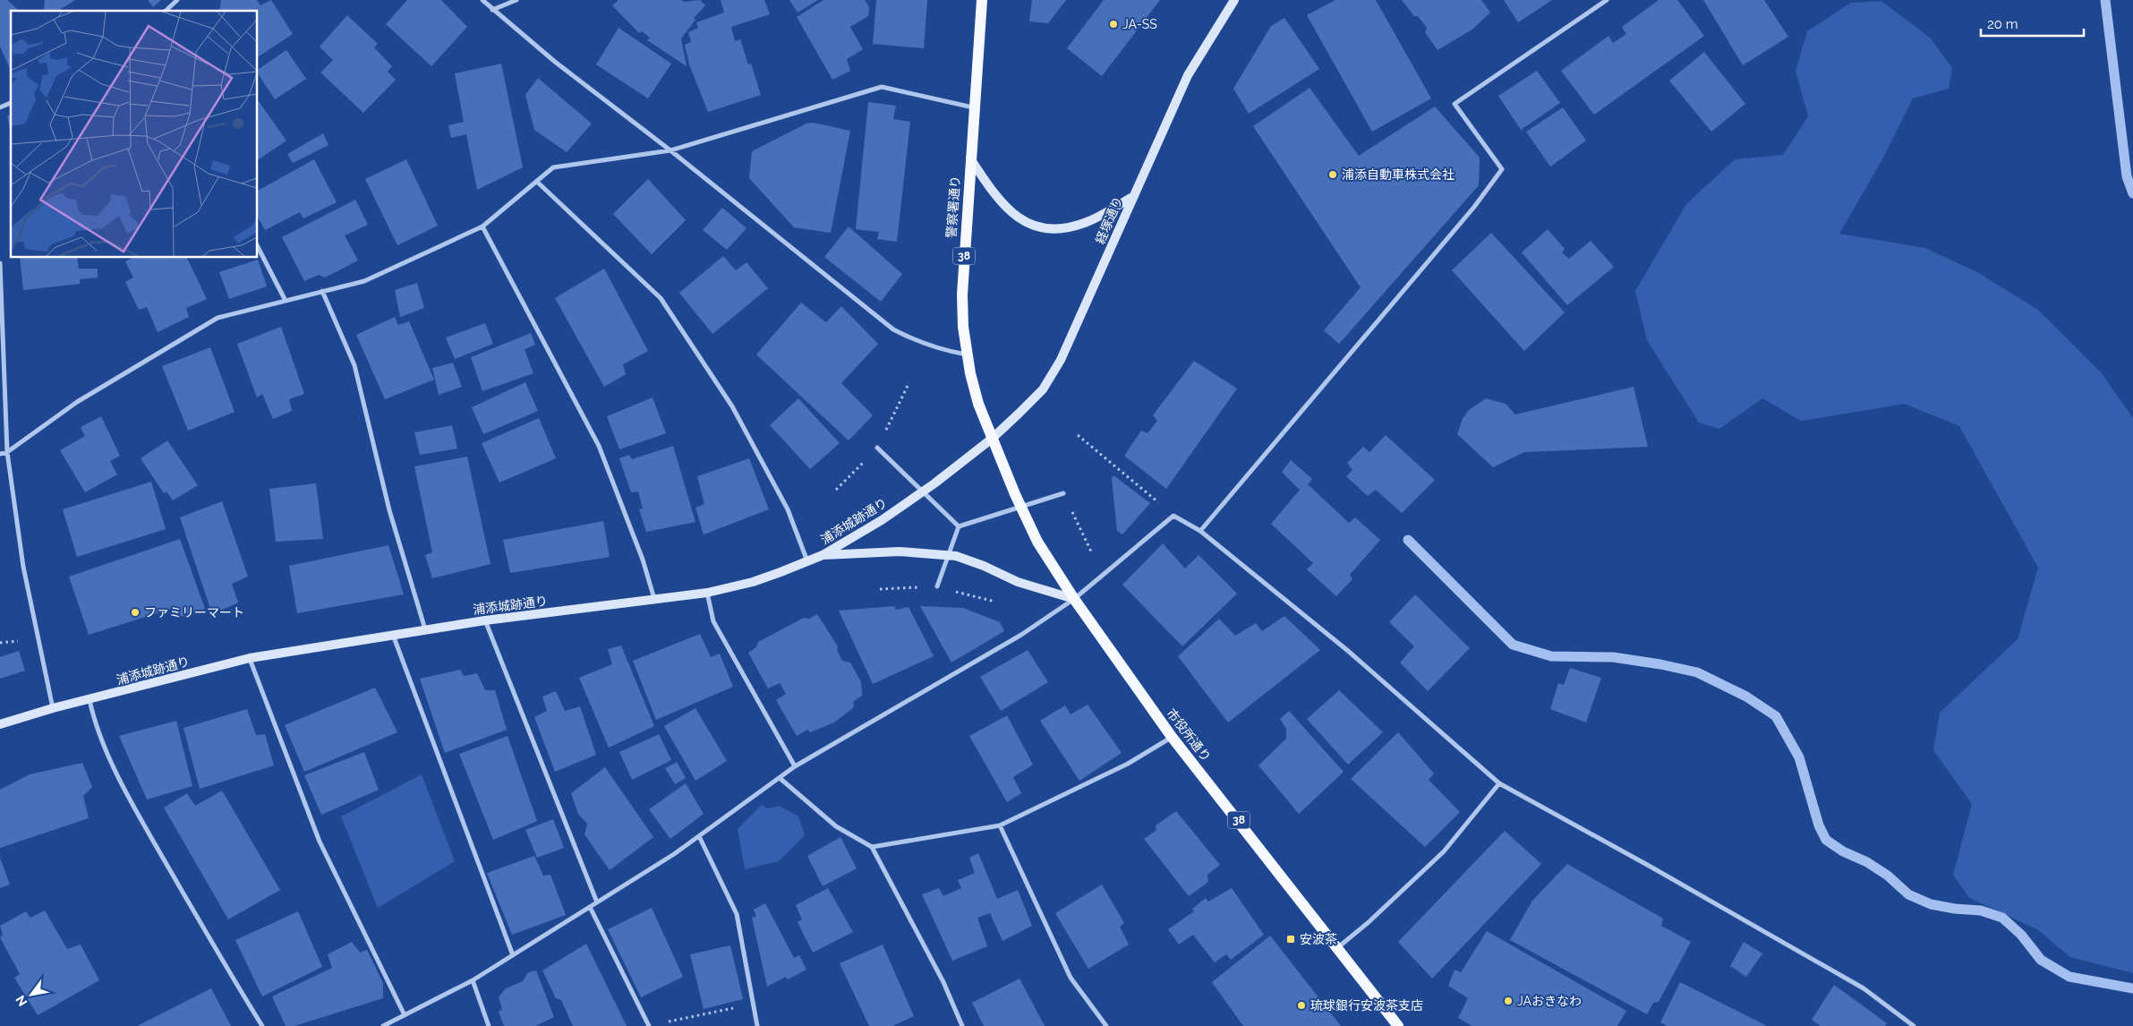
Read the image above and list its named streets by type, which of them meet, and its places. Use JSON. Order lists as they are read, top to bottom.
{
  "streets": {
    "main road": [
      "警察署通り",
      "経塚通り",
      "38",
      "浦添城跡通り",
      "市役所通り"
    ]
  },
  "crossings": [
    ["警察署通り", "経塚通り"],
    ["警察署通り", "浦添城跡通り"],
    ["警察署通り", "市役所通り"],
    ["経塚通り", "浦添城跡通り"],
    ["経塚通り", "市役所通り"],
    ["浦添城跡通り", "市役所通り"]
  ],
  "places": {
    "other": [
      "JA-SS",
      "浦添自動車株式会社",
      "ファミリーマート",
      "JAおきなわ",
      "琉球銀行安波茶支店"
    ],
    "transit": ["安波茶"]
  },
  "scale_bar": "20 m",
  "north": "bottom left"
}
